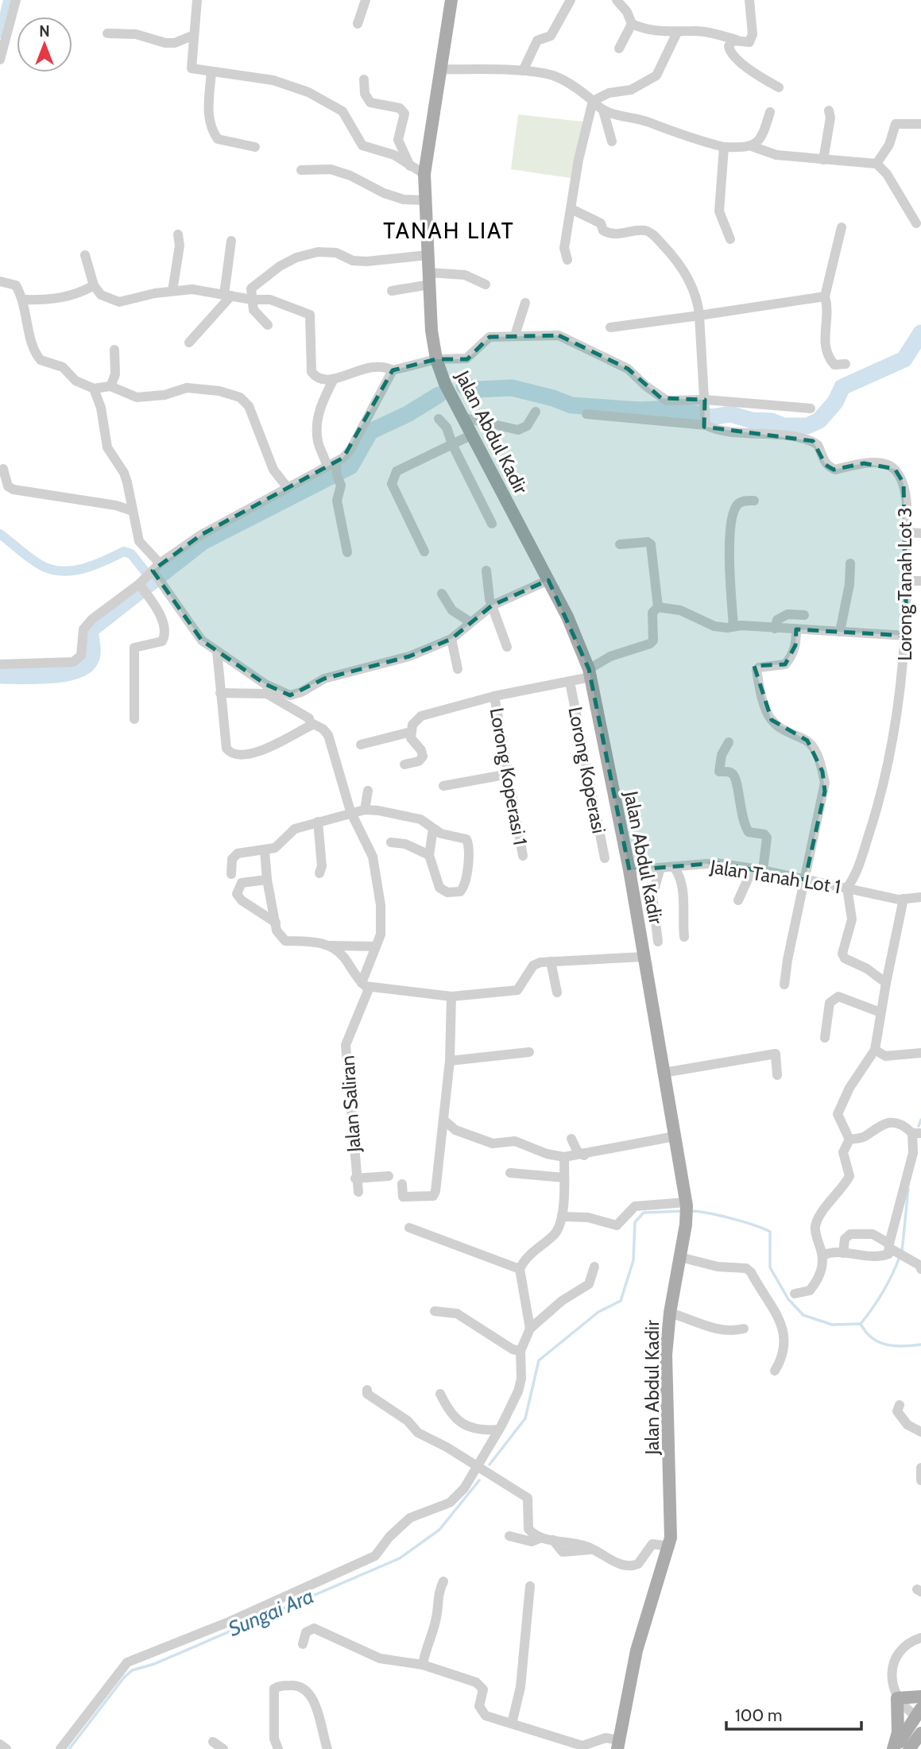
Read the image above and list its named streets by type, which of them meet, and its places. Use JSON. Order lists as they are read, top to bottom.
{
  "streets": {
    "main road": ["Jalan Abdul Kadir"],
    "street": [
      "Lorong Tanah Lot 3",
      "Lorong Koperasi",
      "Lorong Koperasi 1",
      "Jalan Tanah Lot 1",
      "Jalan Saliran"
    ]
  },
  "crossings": [
    ["Jalan Abdul Kadir", "Jalan Tanah Lot 1"],
    ["Lorong Tanah Lot 3", "Jalan Tanah Lot 1"]
  ],
  "districts": ["TANAH LIAT"],
  "water": ["Sungai Ara"],
  "scale_bar": "100 m",
  "north": "top"
}
